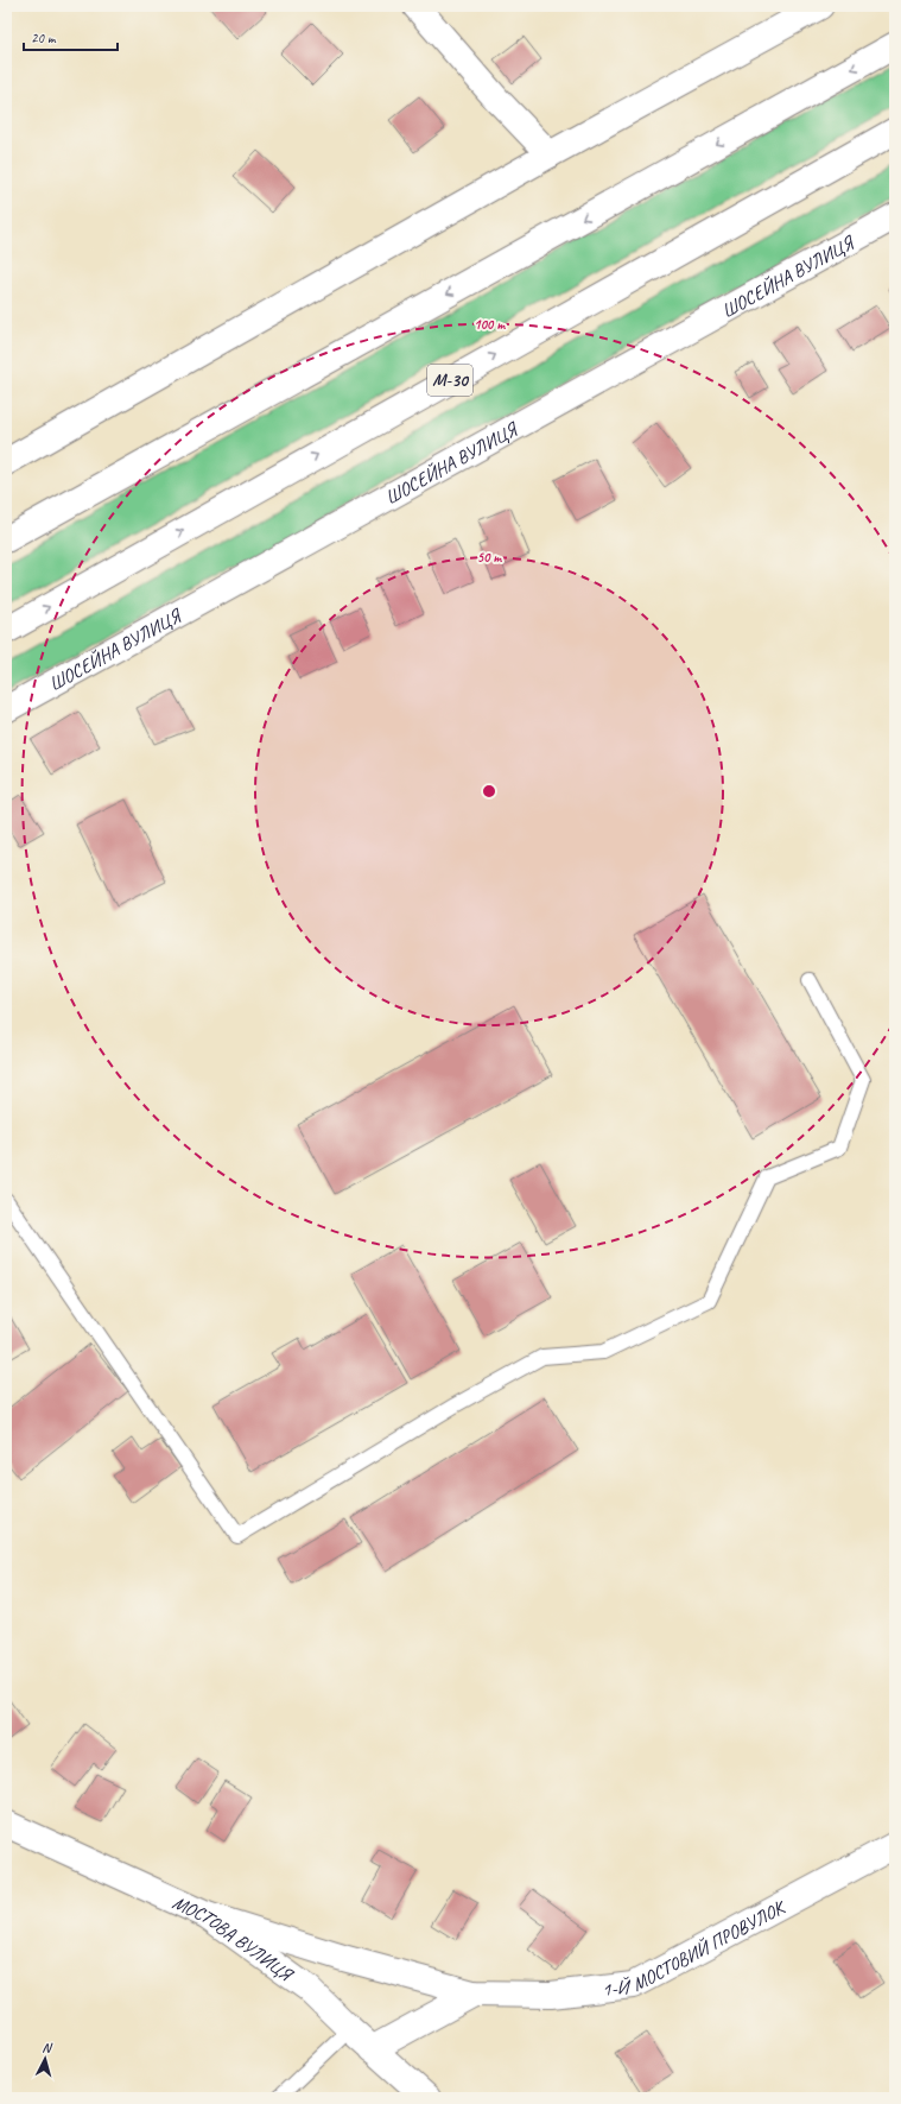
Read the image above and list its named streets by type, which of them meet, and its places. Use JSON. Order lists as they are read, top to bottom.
{
  "streets": {
    "main road": [
      "ШОСЕЙНА ВУЛИЦЯ",
      "М-30",
      "МОСТОВА ВУЛИЦЯ",
      "1-Й МОСТОВИЙ ПРОВУЛОК"
    ]
  },
  "crossings": [
    ["МОСТОВА ВУЛИЦЯ", "1-Й МОСТОВИЙ ПРОВУЛОК"]
  ],
  "scale_bar": "20 m",
  "north": "top",
  "rings": ["100 m", "50 m"]
}
